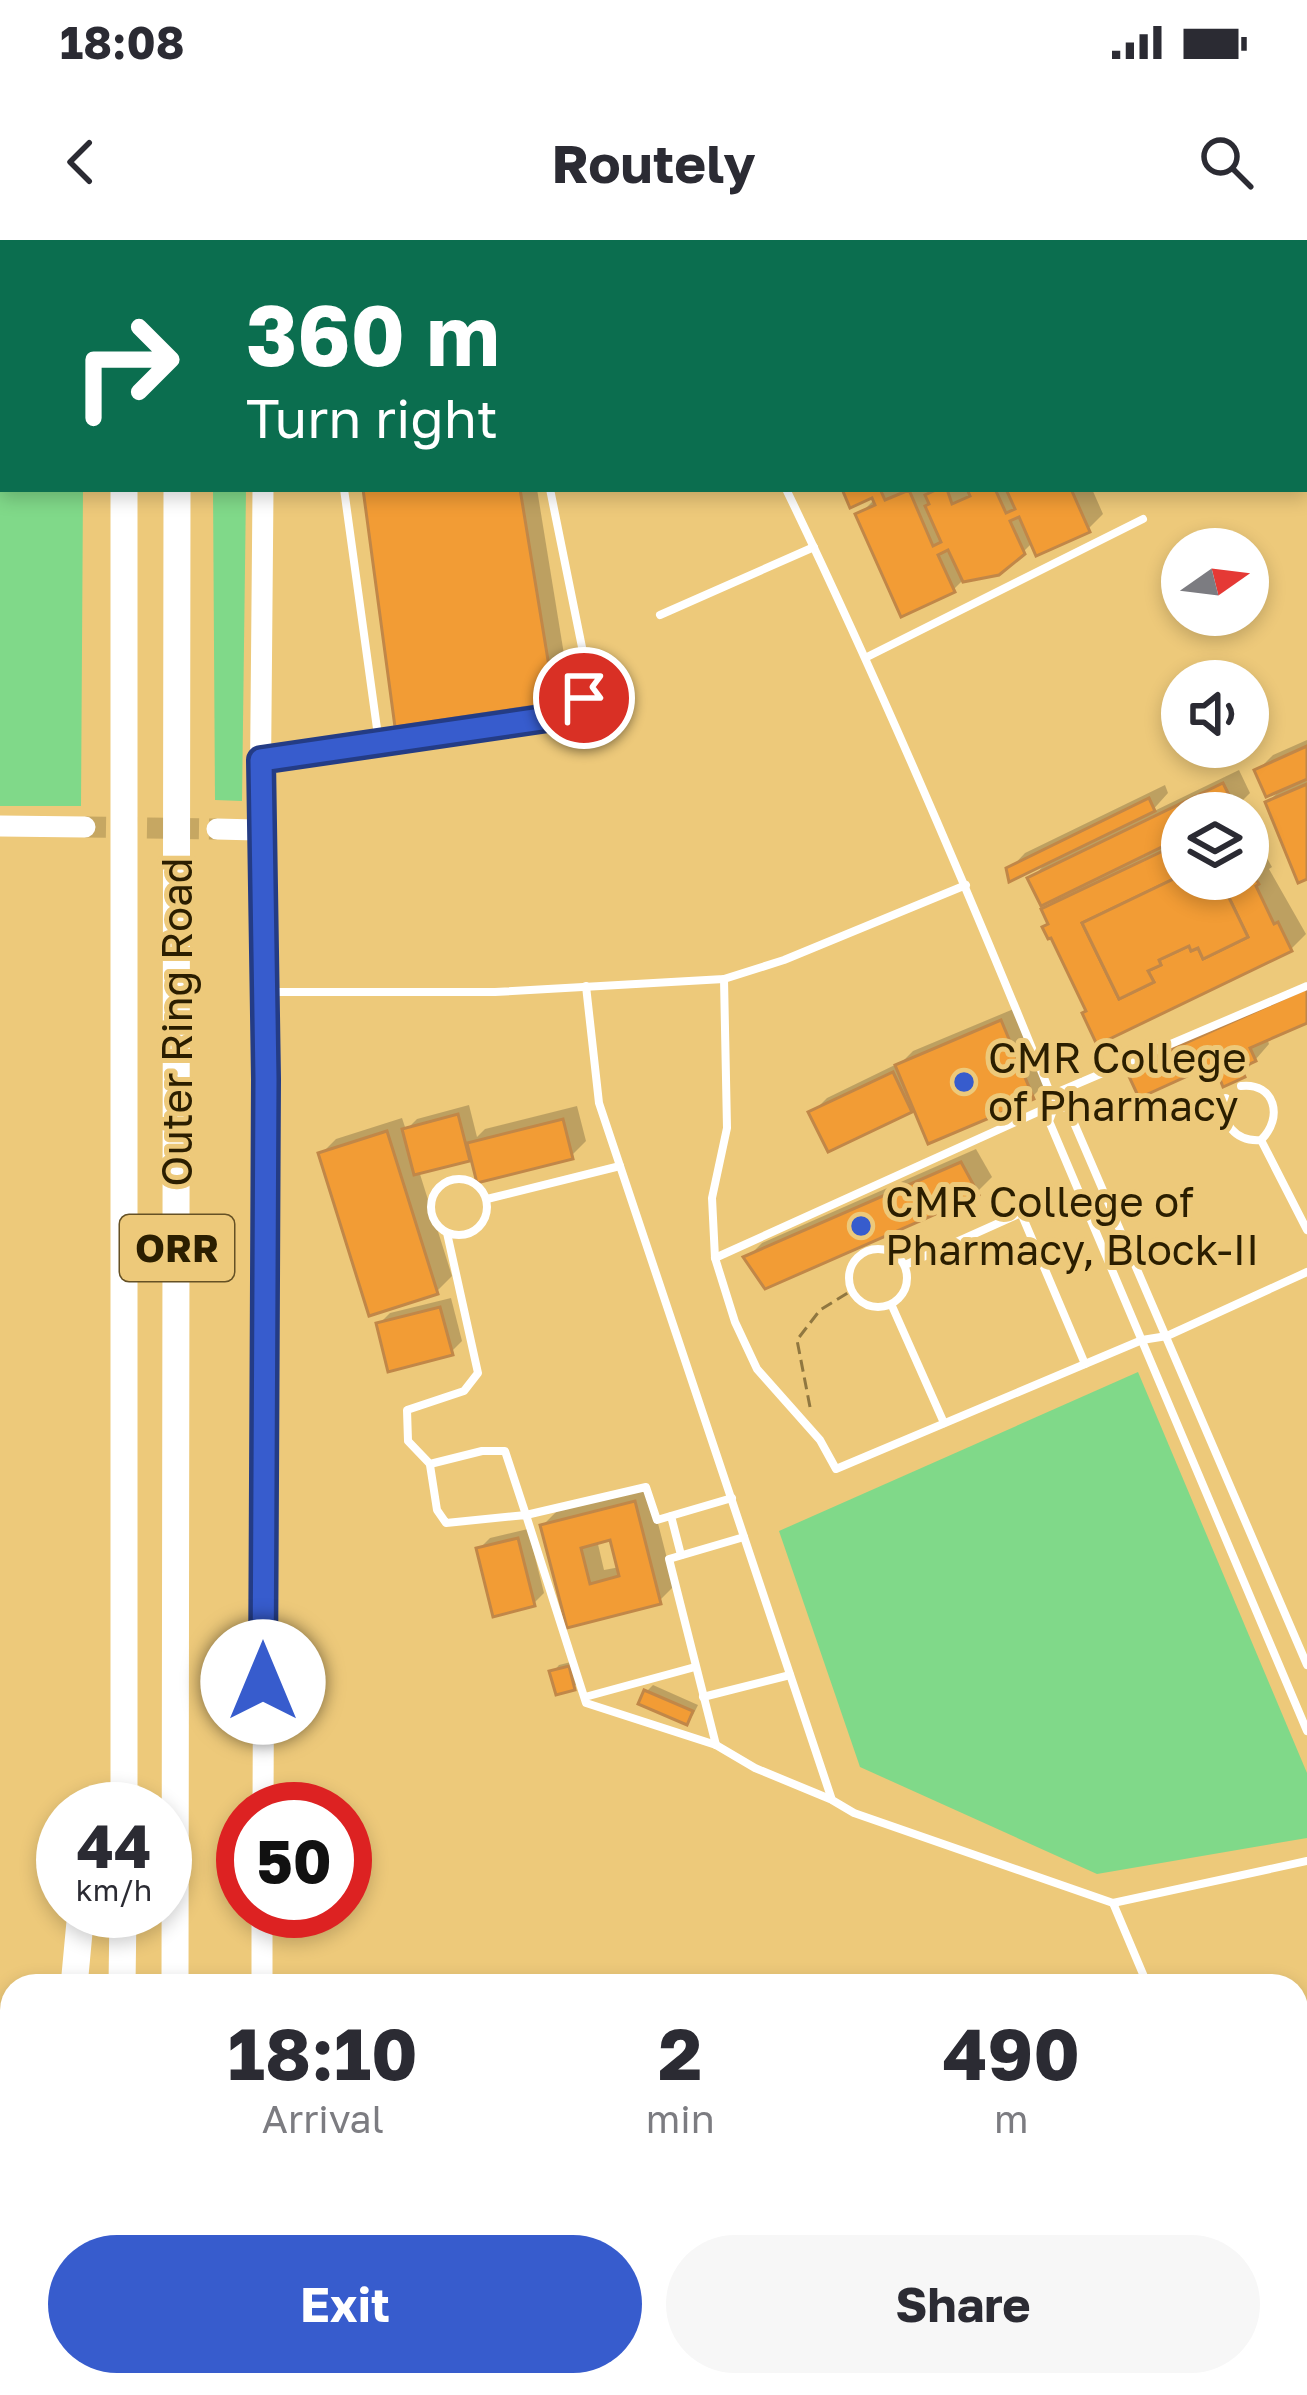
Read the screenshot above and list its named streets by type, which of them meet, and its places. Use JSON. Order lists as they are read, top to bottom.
{
  "streets": {
    "highway": ["Outer Ring Road", "ORR"]
  },
  "places": ["CMR College of Pharmacy", "CMR College of Pharmacy, Block-II"],
  "north": "right",
  "page": {
    "status": "18:08",
    "header": "Routely",
    "turn": ["360 m", "Turn right"],
    "speed": "44 km/h",
    "limit": "50",
    "eta": [
      "18:10",
      "Arrival",
      "2",
      "min",
      "490",
      "m"
    ],
    "buttons": ["Exit", "Share"]
  }
}
